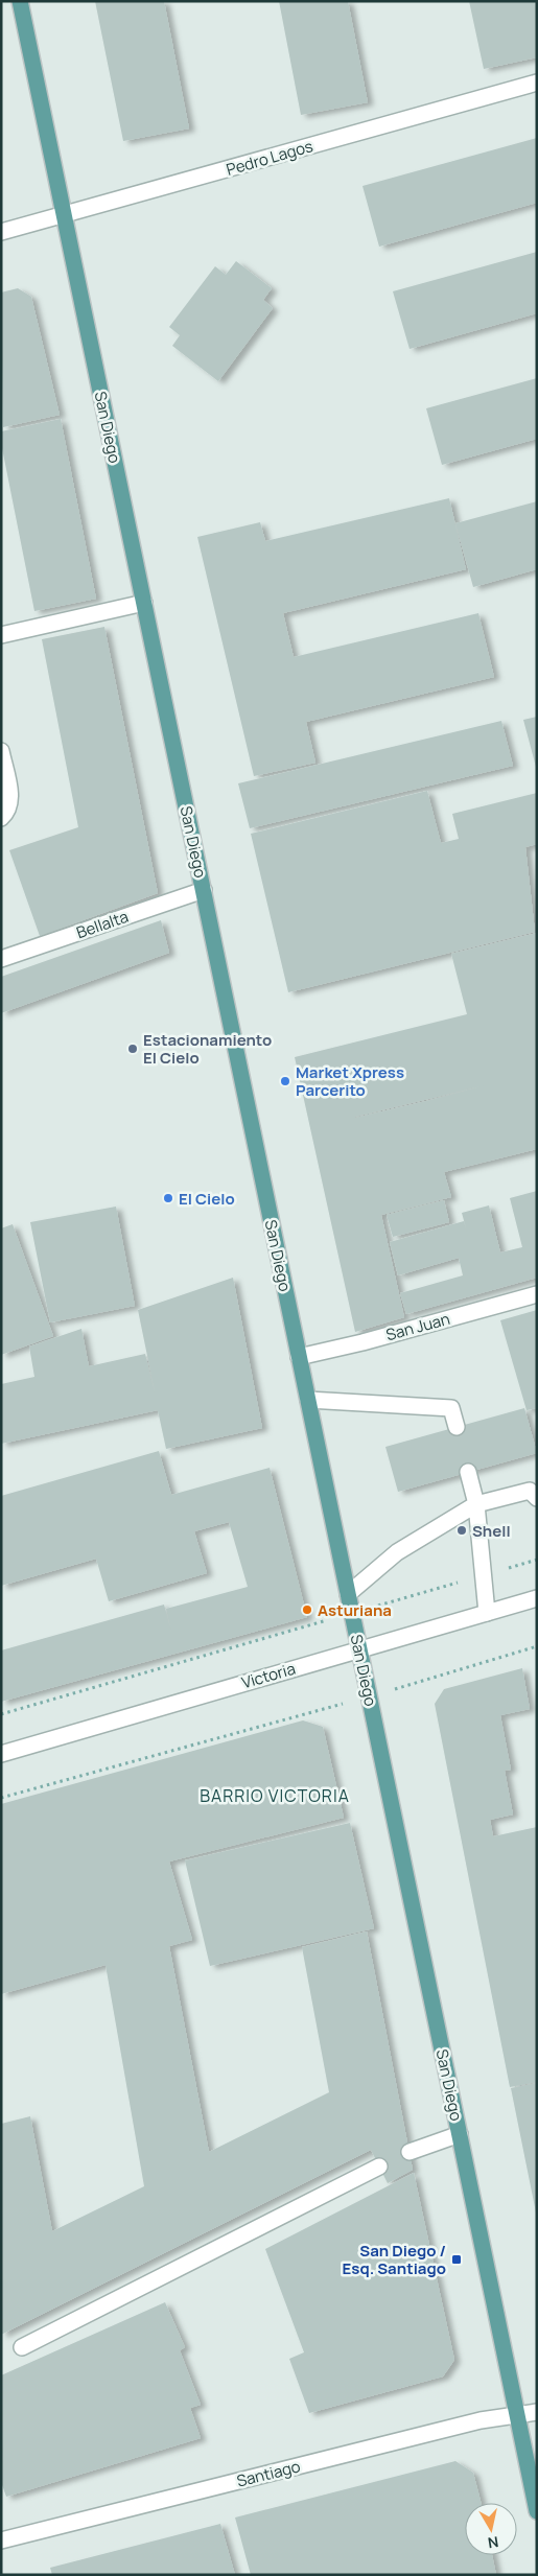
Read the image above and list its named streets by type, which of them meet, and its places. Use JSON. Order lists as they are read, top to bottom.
{
  "streets": {
    "main road": ["San Diego"],
    "street": [
      "Pedro Lagos",
      "Bellalta",
      "San Juan",
      "Victoria",
      "Santiago"
    ]
  },
  "crossings": [
    ["Pedro Lagos", "San Diego"],
    ["San Diego", "Bellalta"],
    ["San Diego", "San Juan"],
    ["San Diego", "Victoria"],
    ["San Diego", "Santiago"]
  ],
  "districts": ["BARRIO VICTORIA"],
  "places": {
    "other": [
      "Estacionamiento El Cielo",
      "Market Xpress Parcerito",
      "El Cielo",
      "Shell",
      "Asturiana"
    ],
    "transit": ["San Diego / Esq. Santiago"]
  },
  "north": "bottom"
}
